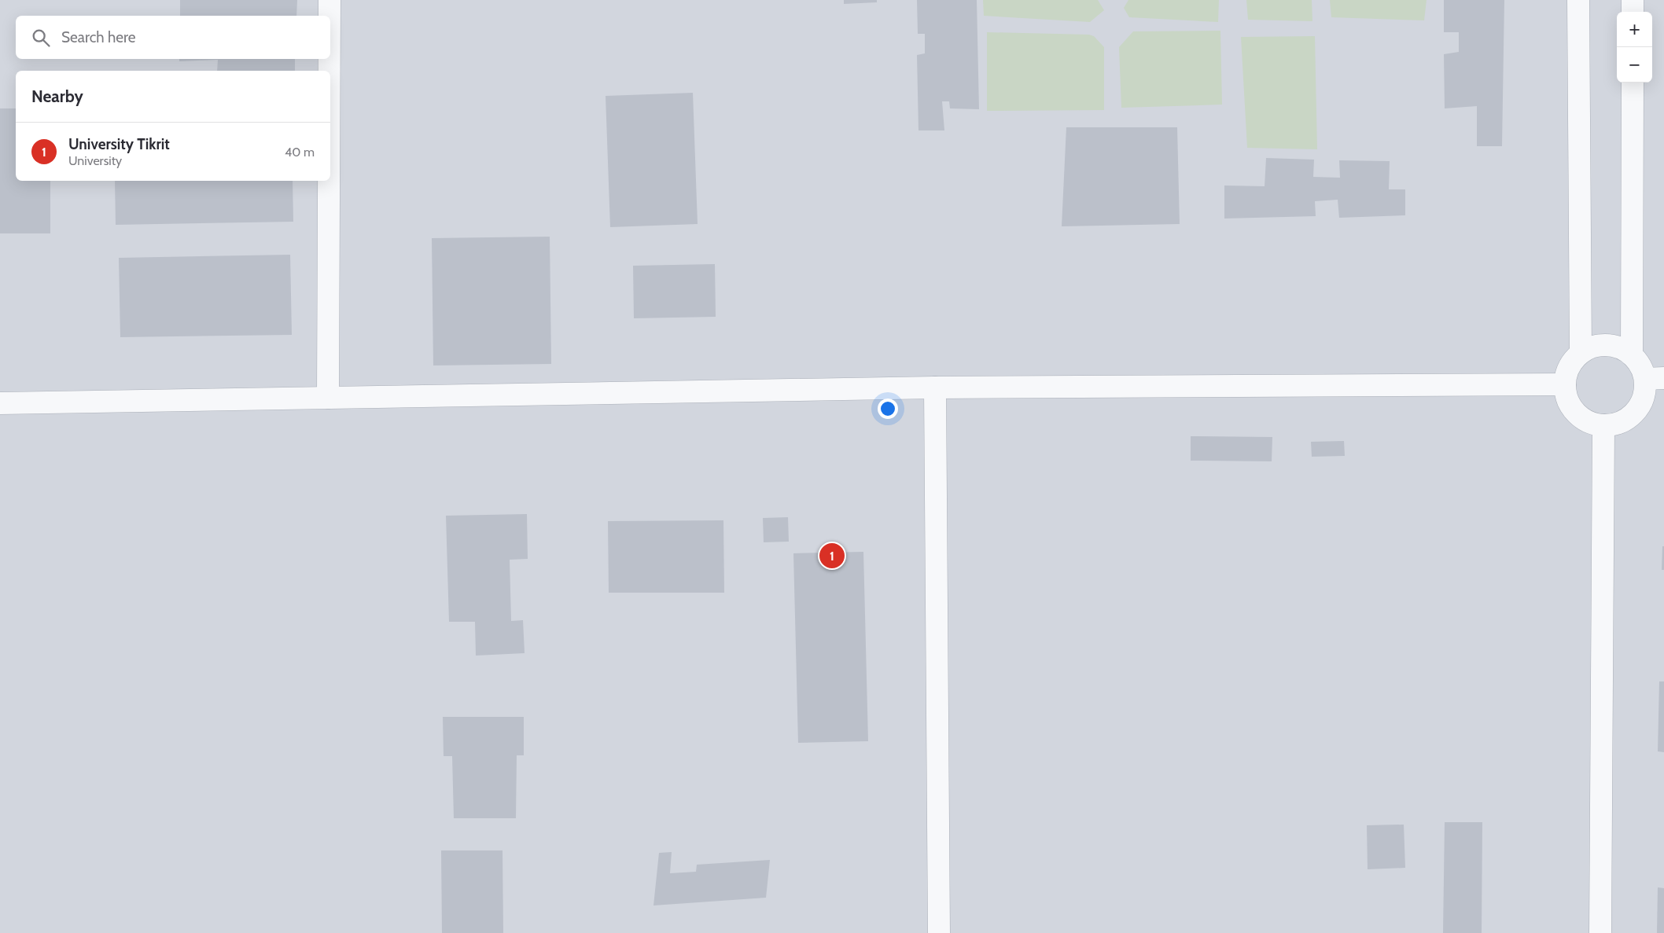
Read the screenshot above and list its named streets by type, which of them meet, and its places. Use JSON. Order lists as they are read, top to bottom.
{
  "page": {
    "map_buttons": ["+", "−"],
    "search": "Search here",
    "heading": "Nearby",
    "list": [
      {
        "mark": "1",
        "name": "University Tikrit",
        "note": "University",
        "value": "40 m"
      }
    ],
    "pins": "1"
  }
}
